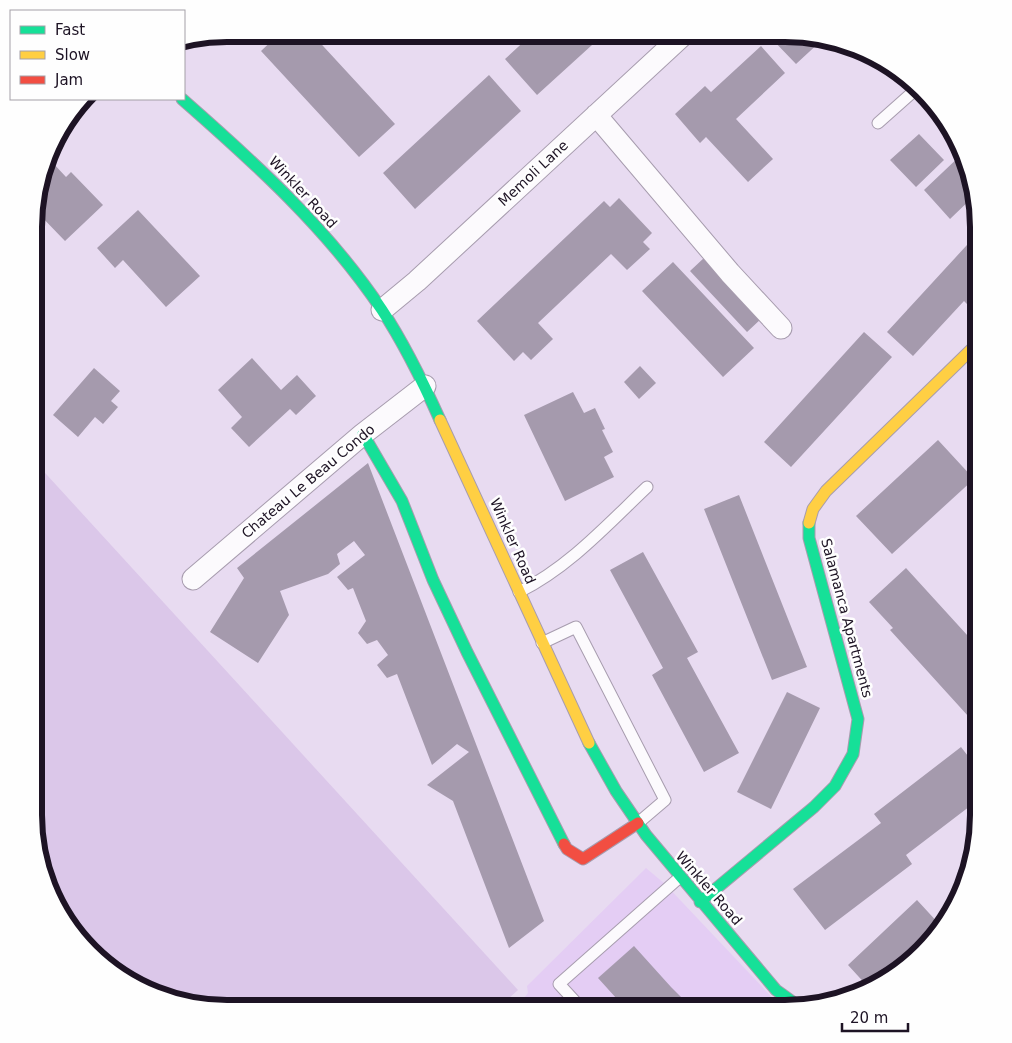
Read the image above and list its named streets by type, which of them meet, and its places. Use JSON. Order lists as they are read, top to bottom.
{
  "streets": {
    "street": [
      "Memoli Lane",
      "Winkler Road",
      "Chateau Le Beau Condo",
      "Salamanca Apartments"
    ]
  },
  "crossings": [
    ["Memoli Lane", "Winkler Road"],
    ["Winkler Road", "Chateau Le Beau Condo"],
    ["Winkler Road", "Salamanca Apartments"]
  ],
  "legend": ["Fast", "Slow", "Jam"],
  "scale_bar": "20 m"
}
